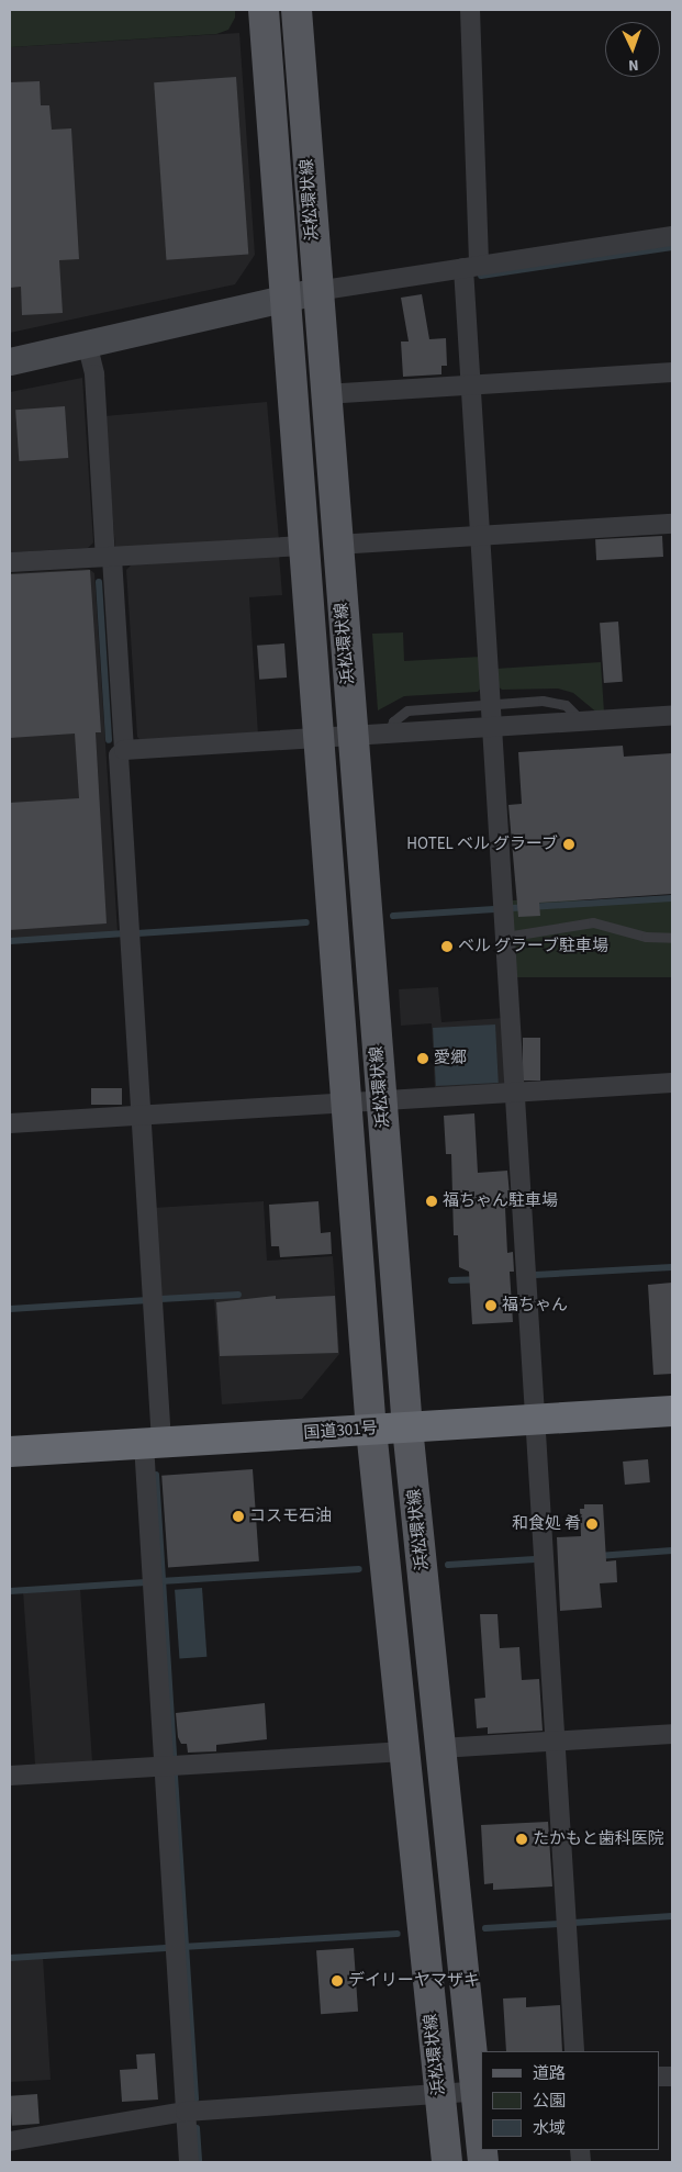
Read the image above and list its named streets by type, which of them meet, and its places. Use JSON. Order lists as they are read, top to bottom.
{
  "streets": {
    "highway": ["国道301号"],
    "main road": ["浜松環状線"]
  },
  "crossings": [
    ["浜松環状線", "国道301号"]
  ],
  "places": [
    "HOTEL ベル グラーブ",
    "ベル グラーブ駐車場",
    "愛郷",
    "福ちゃん駐車場",
    "福ちゃん",
    "コスモ石油",
    "和食処 肴",
    "たかもと歯科医院",
    "デイリーヤマザキ"
  ],
  "legend": ["道路", "公園", "水域"],
  "north": "bottom"
}
